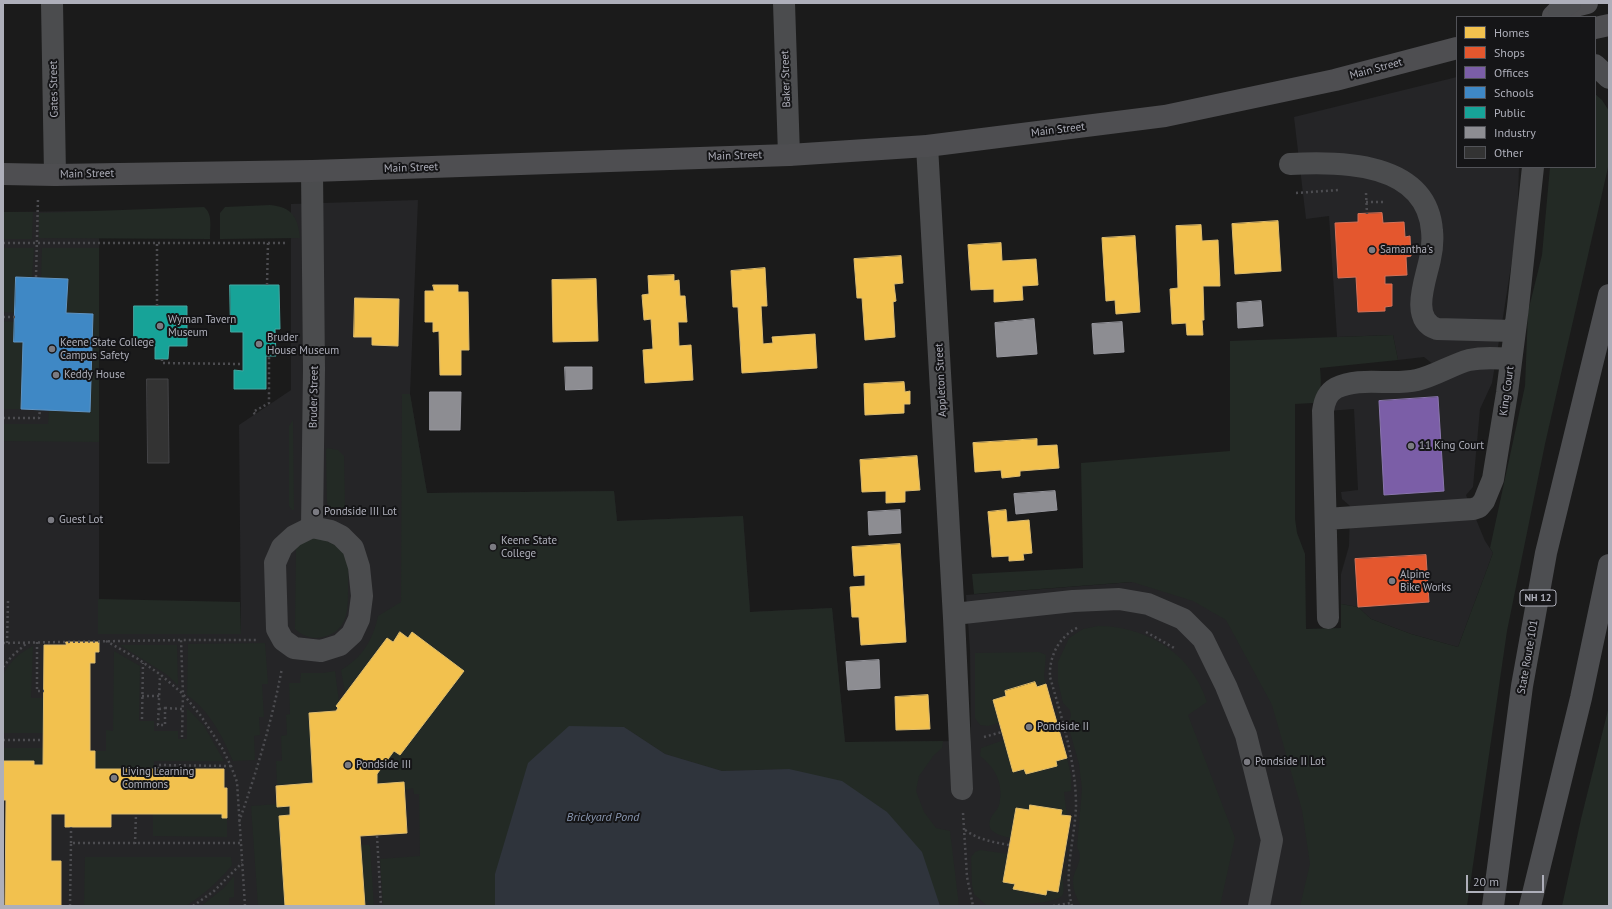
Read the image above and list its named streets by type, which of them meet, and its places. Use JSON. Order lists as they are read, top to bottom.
{
  "streets": {
    "highway": ["NH 12", "State Route 101"],
    "main road": ["Main Street"],
    "street": [
      "Baker Street",
      "Gates Street",
      "Appleton Street",
      "King Court",
      "Bruder Street"
    ]
  },
  "crossings": [
    ["Main Street", "Baker Street"],
    ["Main Street", "Gates Street"],
    ["Main Street", "Appleton Street"],
    ["Main Street", "Bruder Street"]
  ],
  "water": ["Brickyard Pond"],
  "places": [
    "Samantha's",
    "Wyman Tavern Museum",
    "Bruder House Museum",
    "Keene State College Campus Safety",
    "Keddy House",
    "11 King Court",
    "Pondside III Lot",
    "Guest Lot",
    "Keene State College",
    "Alpine Bike Works",
    "Pondside II",
    "Pondside II Lot",
    "Pondside III",
    "Living Learning Commons"
  ],
  "legend": [
    "Homes",
    "Shops",
    "Offices",
    "Schools",
    "Public",
    "Industry",
    "Other"
  ],
  "scale_bar": "20 m"
}
